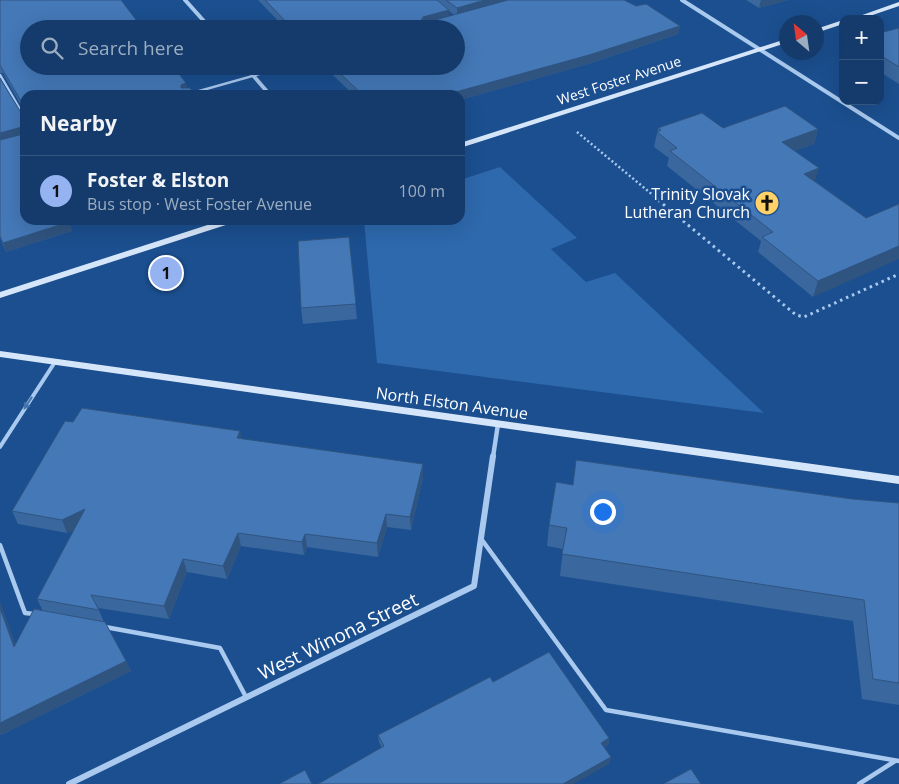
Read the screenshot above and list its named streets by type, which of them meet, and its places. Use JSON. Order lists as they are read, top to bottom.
{
  "streets": {
    "main road": ["West Foster Avenue", "North Elston Avenue"],
    "street": ["West Winona Street"]
  },
  "crossings": [
    ["North Elston Avenue", "West Winona Street"]
  ],
  "places": {
    "church": ["Trinity Slovak Lutheran Church"]
  },
  "north": "top left",
  "page": {
    "map_buttons": ["+", "−"],
    "search": "Search here",
    "heading": "Nearby",
    "list": [
      {
        "mark": "1",
        "name": "Foster & Elston",
        "note": "Bus stop · West Foster Avenue",
        "value": "100 m"
      }
    ],
    "pins": "1"
  }
}
